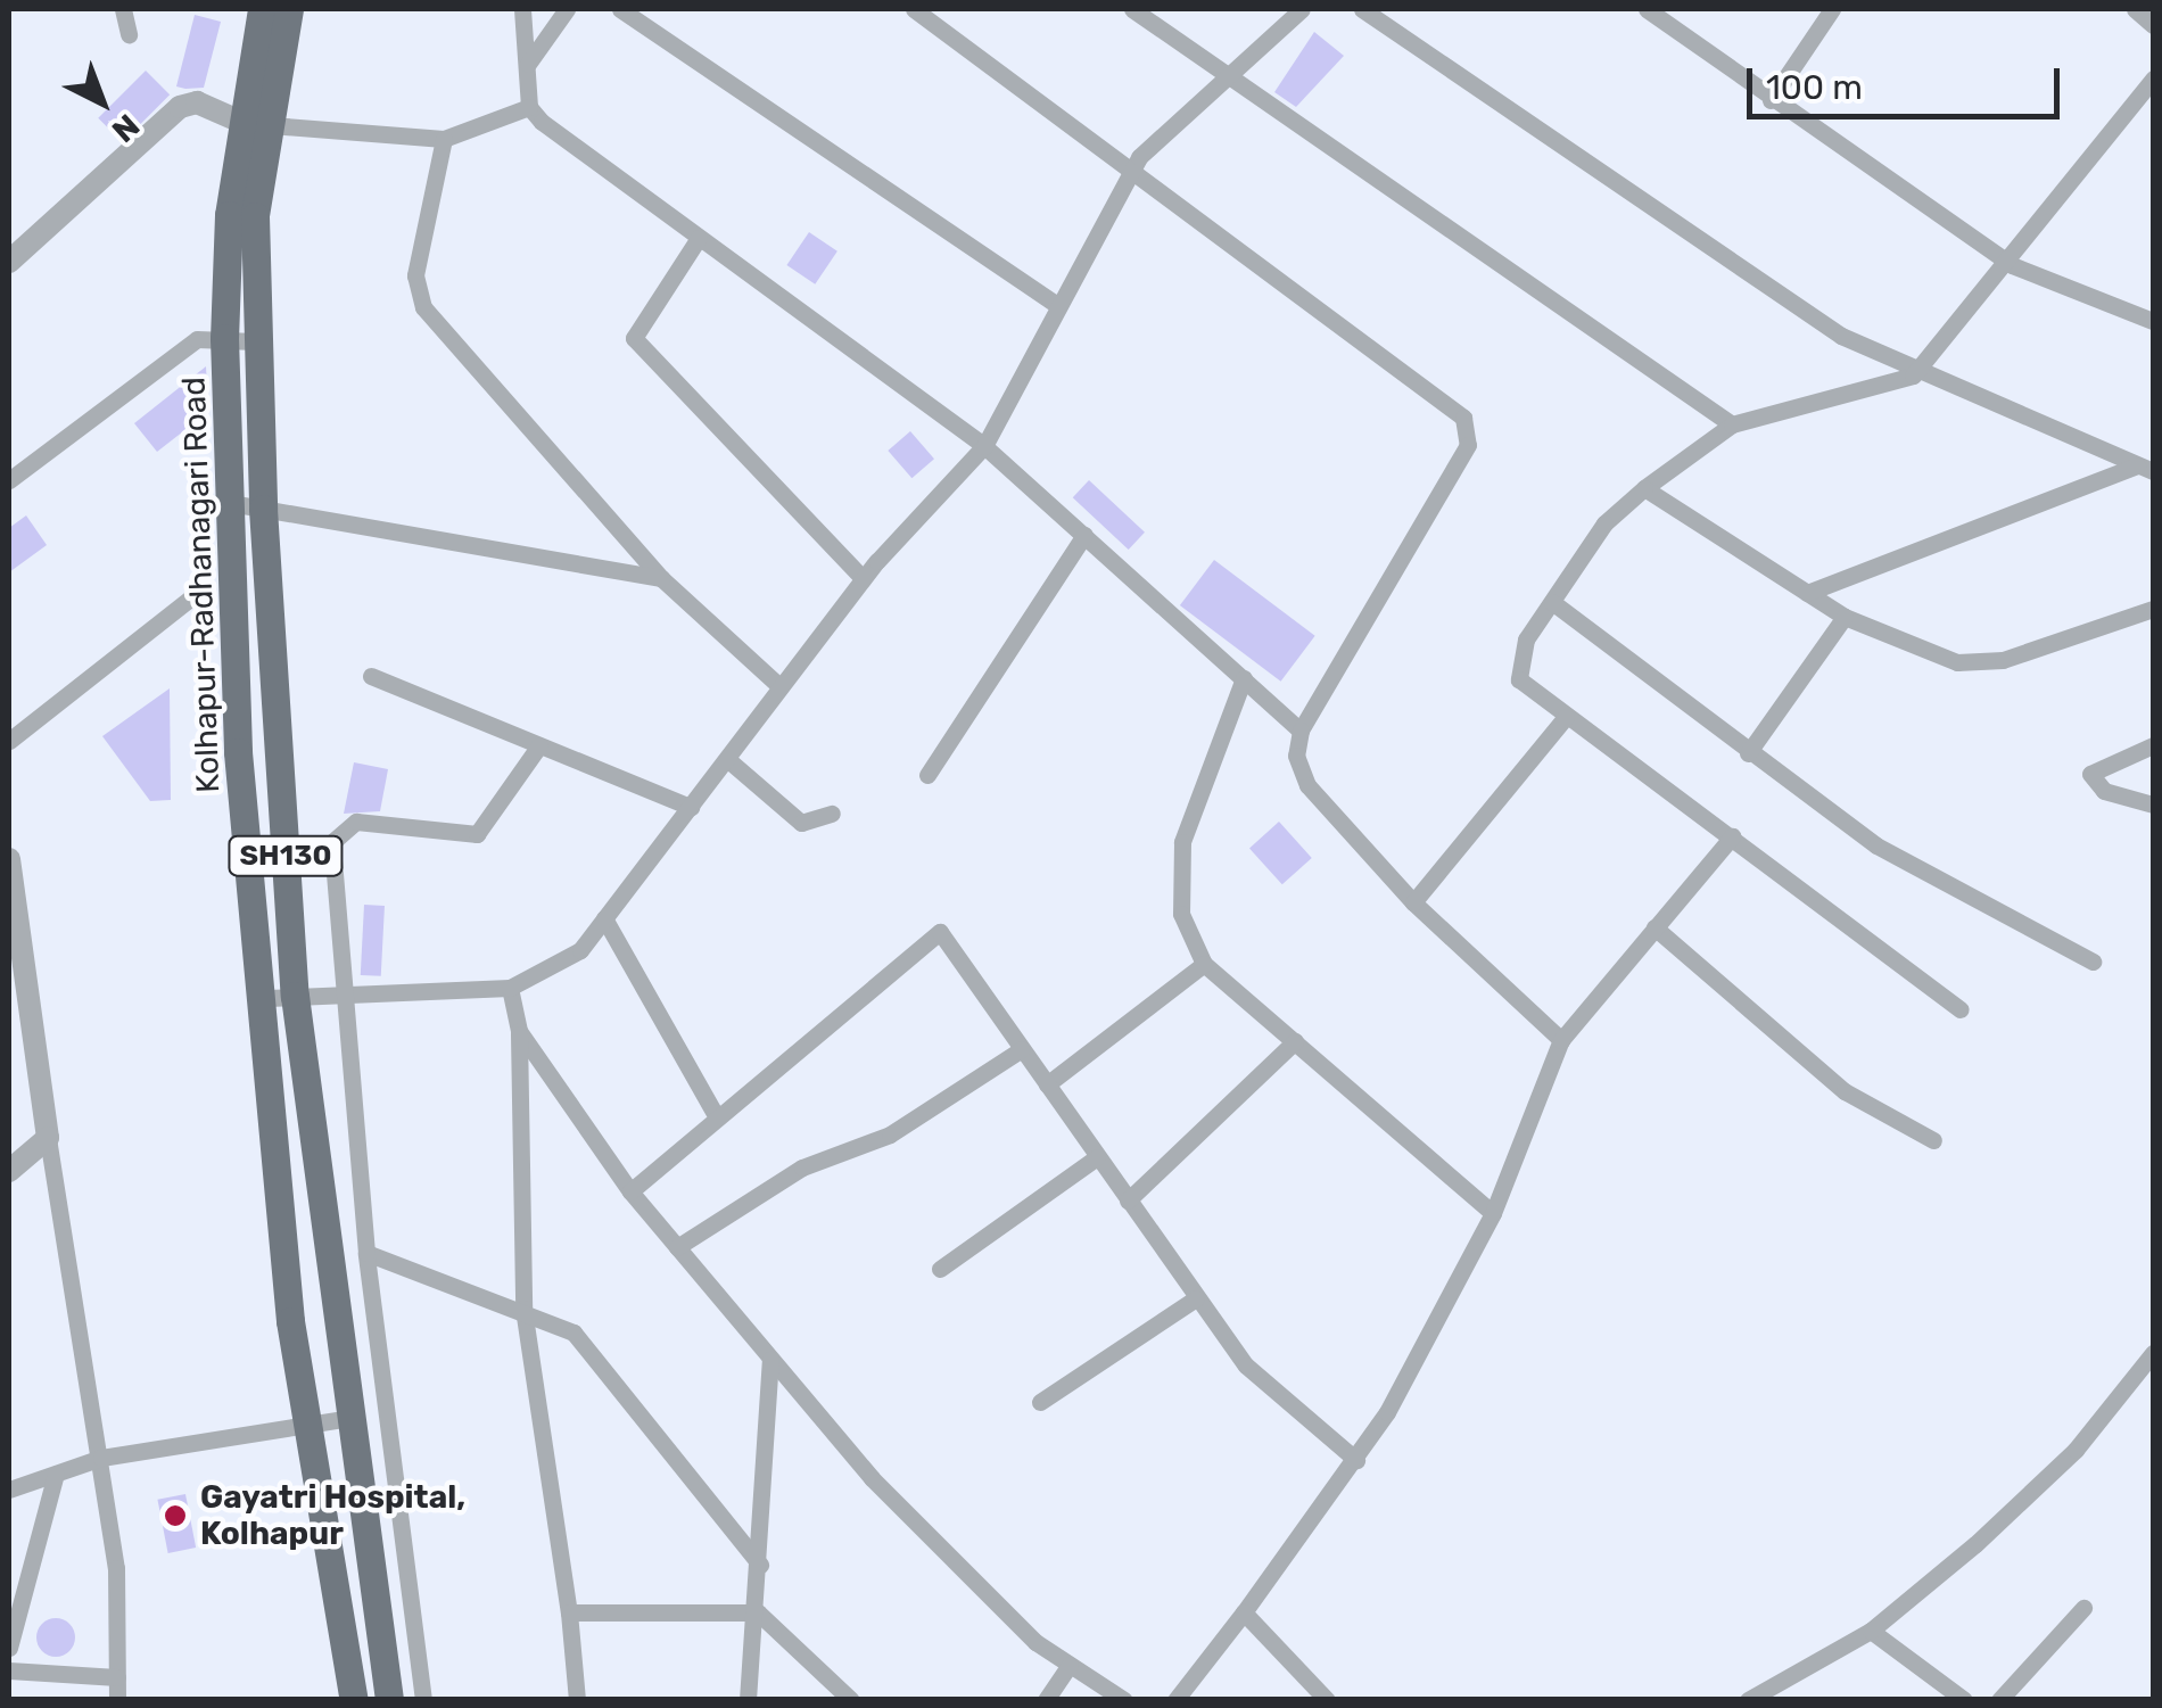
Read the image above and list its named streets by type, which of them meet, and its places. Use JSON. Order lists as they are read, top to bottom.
{
  "streets": {
    "main road": ["Kolhapur-Radhanagari Road", "SH130"]
  },
  "crossings": [
    ["Kolhapur-Radhanagari Road", "SH130"]
  ],
  "places": ["Gayatri Hospital, Kolhapur"],
  "scale_bar": "100 m",
  "north": "bottom right"
}
